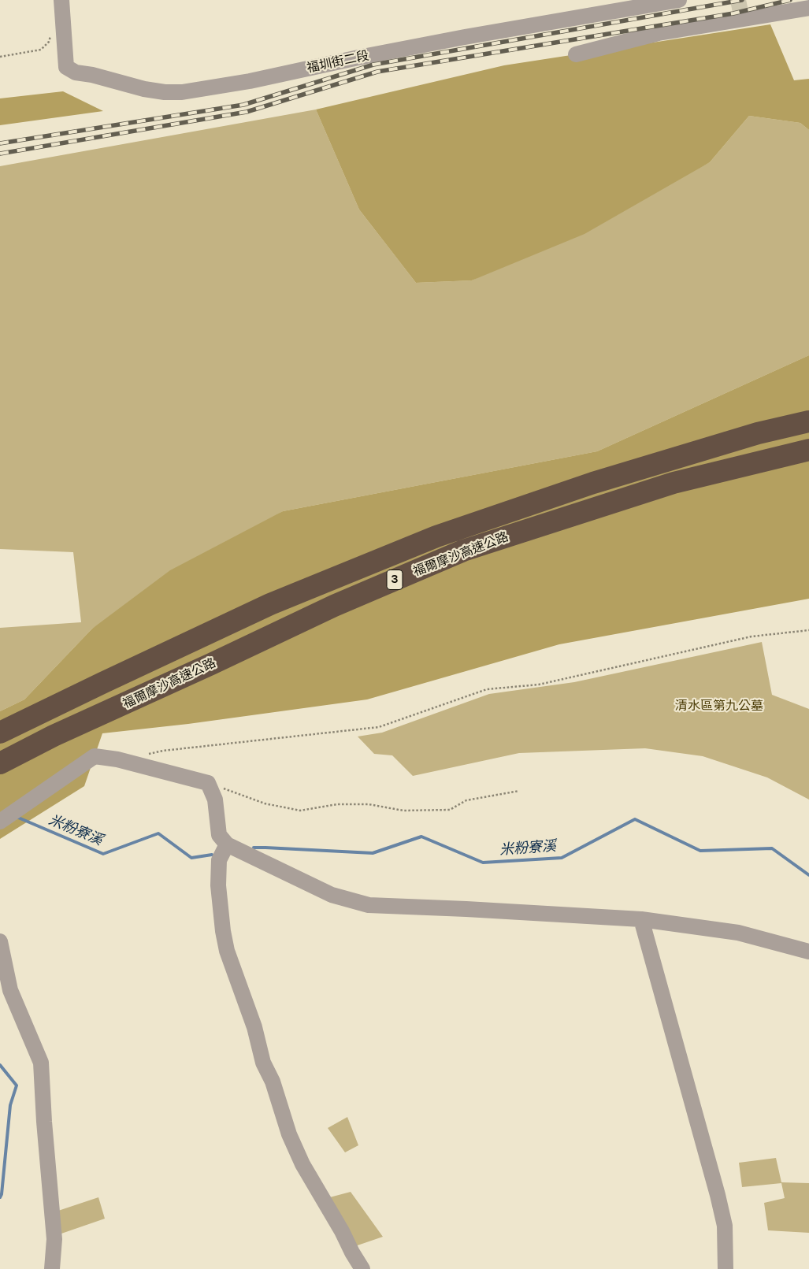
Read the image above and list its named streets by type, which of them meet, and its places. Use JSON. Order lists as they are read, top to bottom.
{
  "streets": {
    "highway": ["福爾摩沙高速公路", "3"],
    "street": ["福圳街二段"]
  },
  "water": ["米粉寮溪"],
  "parks": ["清水區第九公墓"]
}
